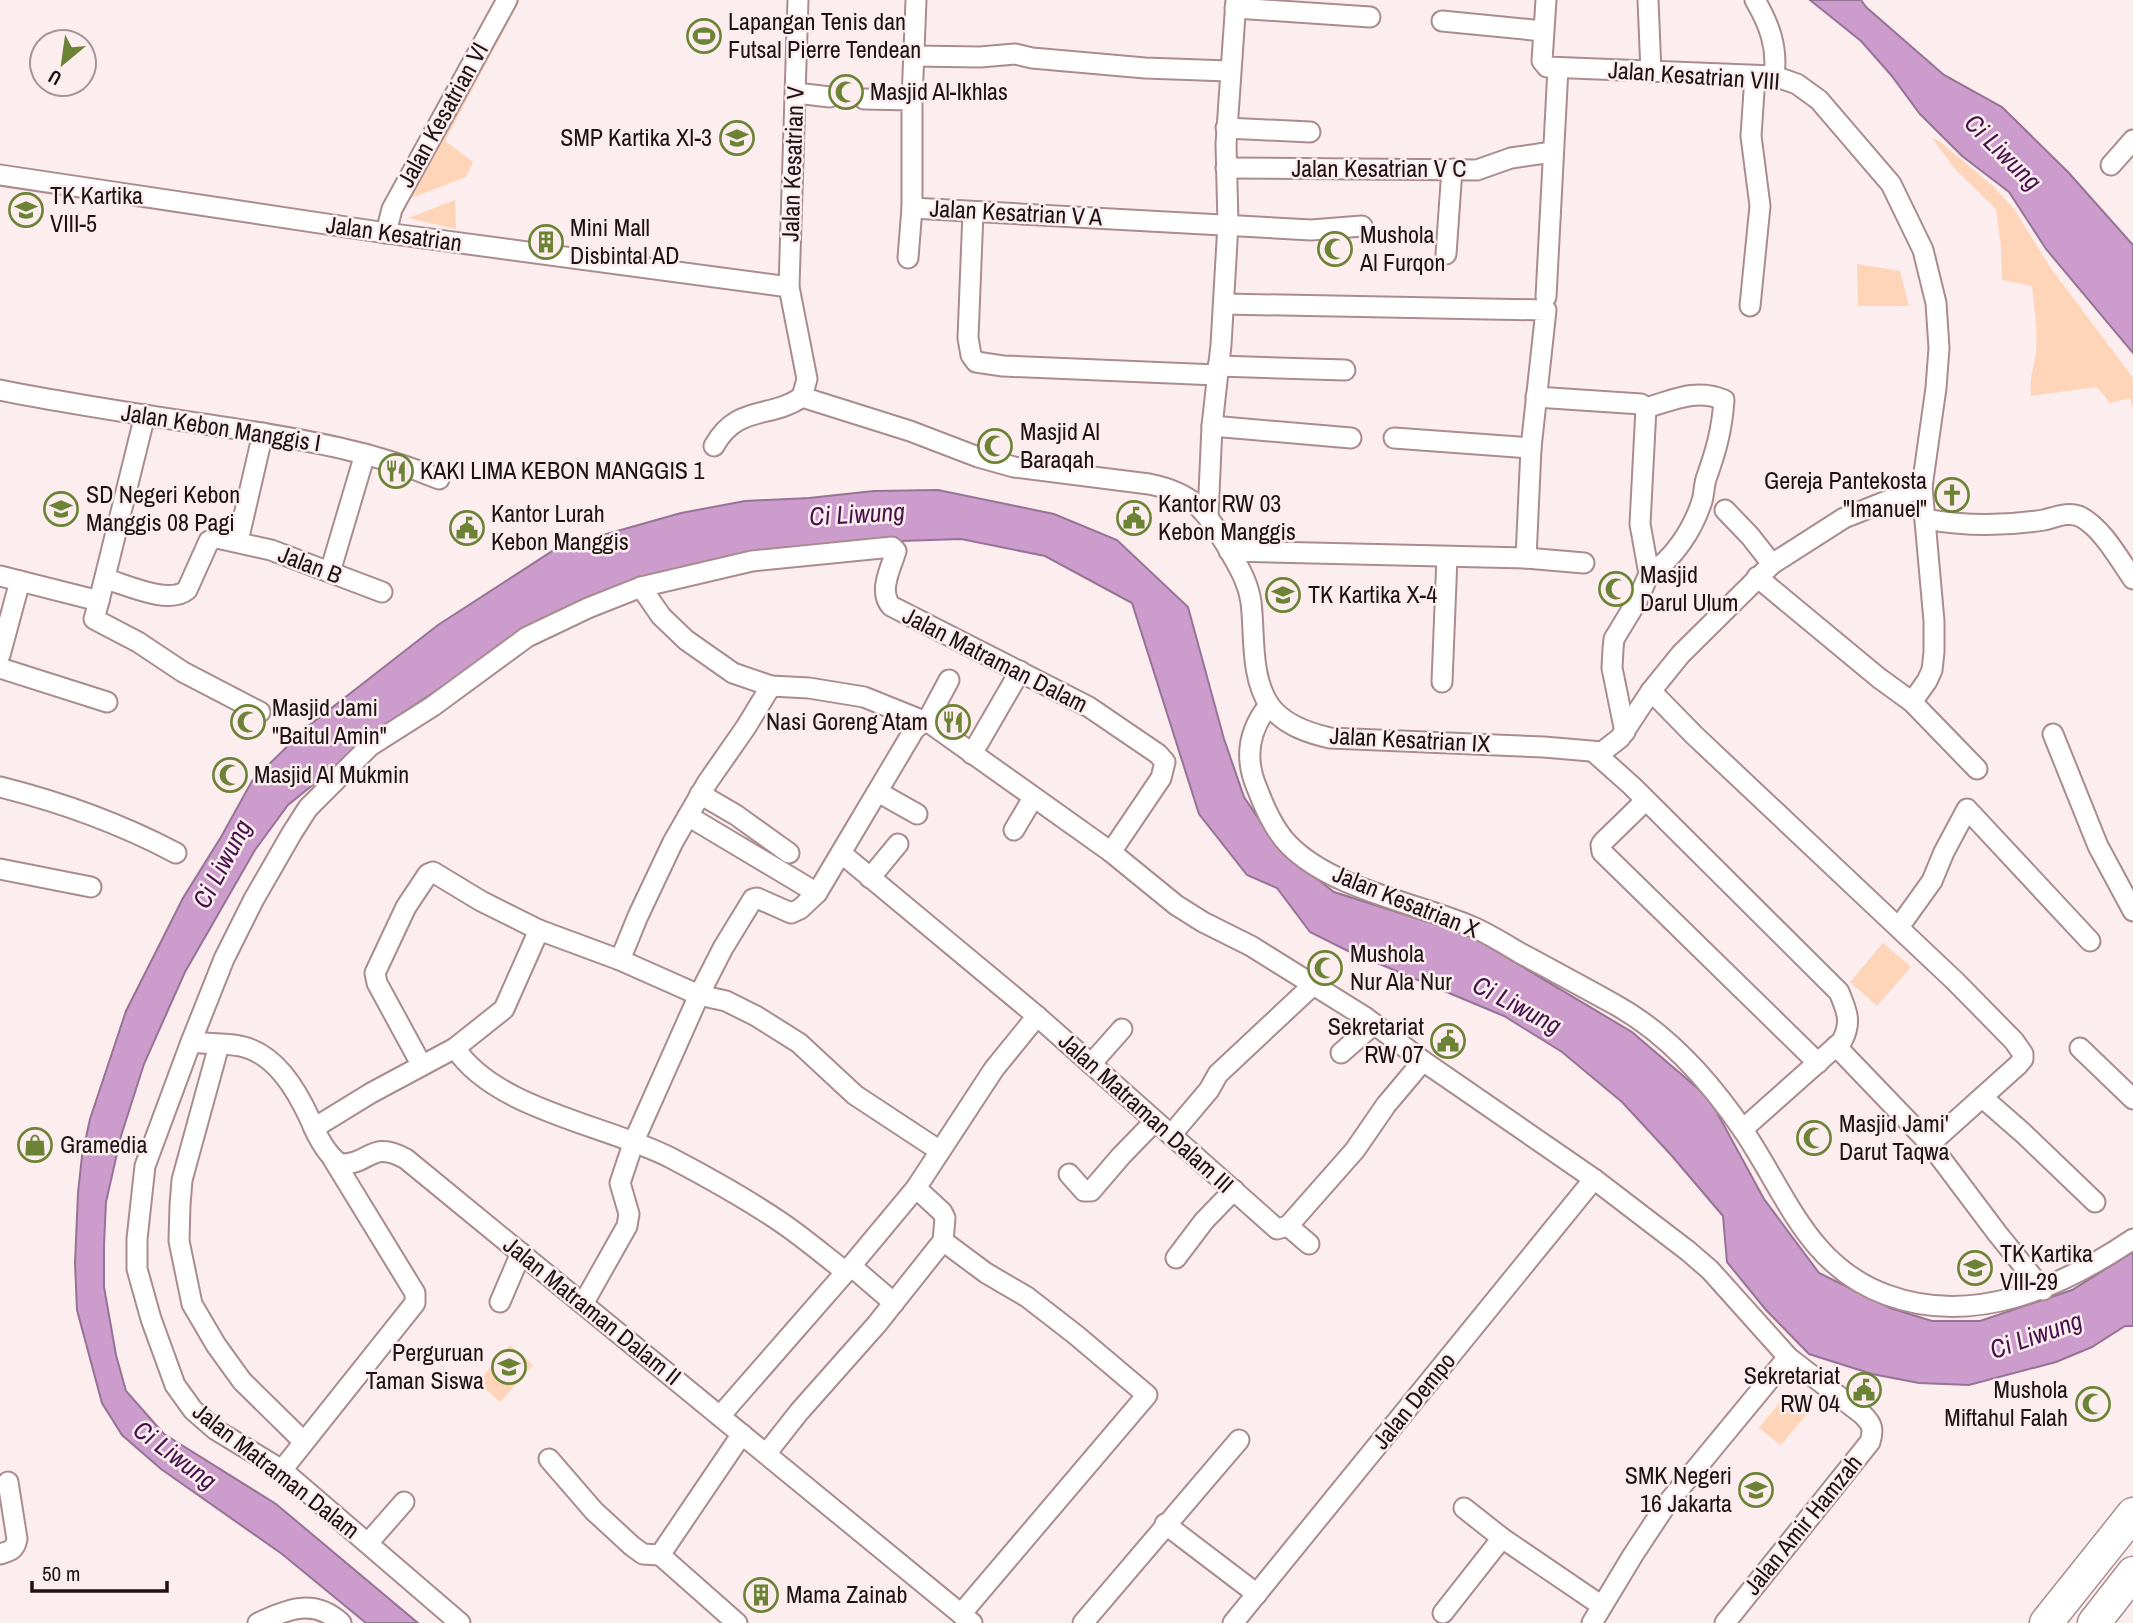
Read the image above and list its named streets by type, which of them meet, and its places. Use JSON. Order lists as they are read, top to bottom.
{
  "streets": {
    "street": [
      "Jalan Kesatrian VIII",
      "Jalan Kesatrian VI",
      "Jalan Kesatrian V",
      "Jalan Kesatrian V C",
      "Jalan Kesatrian V A",
      "Jalan Kesatrian",
      "Jalan Kebon Manggis I",
      "Jalan B",
      "Jalan Matraman Dalam",
      "Jalan Kesatrian IX",
      "Jalan Kesatrian X",
      "Jalan Matraman Dalam III",
      "Jalan Matraman Dalam II",
      "Jalan Dempo",
      "Jalan Amir Hamzah"
    ]
  },
  "crossings": [
    ["Jalan Kesatrian VI", "Jalan Kesatrian"],
    ["Jalan Kesatrian V", "Jalan Kesatrian"],
    ["Jalan Kesatrian IX", "Jalan Kesatrian X"]
  ],
  "water": ["Ci Liwung"],
  "places": {
    "sports": ["Lapangan Tenis dan Futsal Pierre Tendean"],
    "mosque": [
      "Masjid Al-Ikhlas",
      "Mushola Al Furqon",
      "Masjid Al Baraqah",
      "Masjid Darul Ulum",
      "Masjid Jami \"Baitul Amin\"",
      "Masjid Al Mukmin",
      "Mushola Nur Ala Nur",
      "Masjid Jami' Darut Taqwa",
      "Mushola Miftahul Falah"
    ],
    "school or university": [
      "SMP Kartika XI-3",
      "TK Kartika VIII-5",
      "SD Negeri Kebon Manggis 08 Pagi",
      "TK Kartika X-4",
      "TK Kartika VIII-29",
      "Perguruan Taman Siswa",
      "SMK Negeri 16 Jakarta"
    ],
    "building": ["Mini Mall Disbintal AD", "Mama Zainab"],
    "restaurant": ["KAKI LIMA KEBON MANGGIS 1", "Nasi Goreng Atam"],
    "church": ["Gereja Pantekosta \"Imanuel\""],
    "public building": [
      "Kantor RW 03 Kebon Manggis",
      "Kantor Lurah Kebon Manggis",
      "Sekretariat RW 07",
      "Sekretariat RW 04"
    ],
    "shop": ["Gramedia"]
  },
  "scale_bar": "50 m",
  "north": "bottom left"
}
